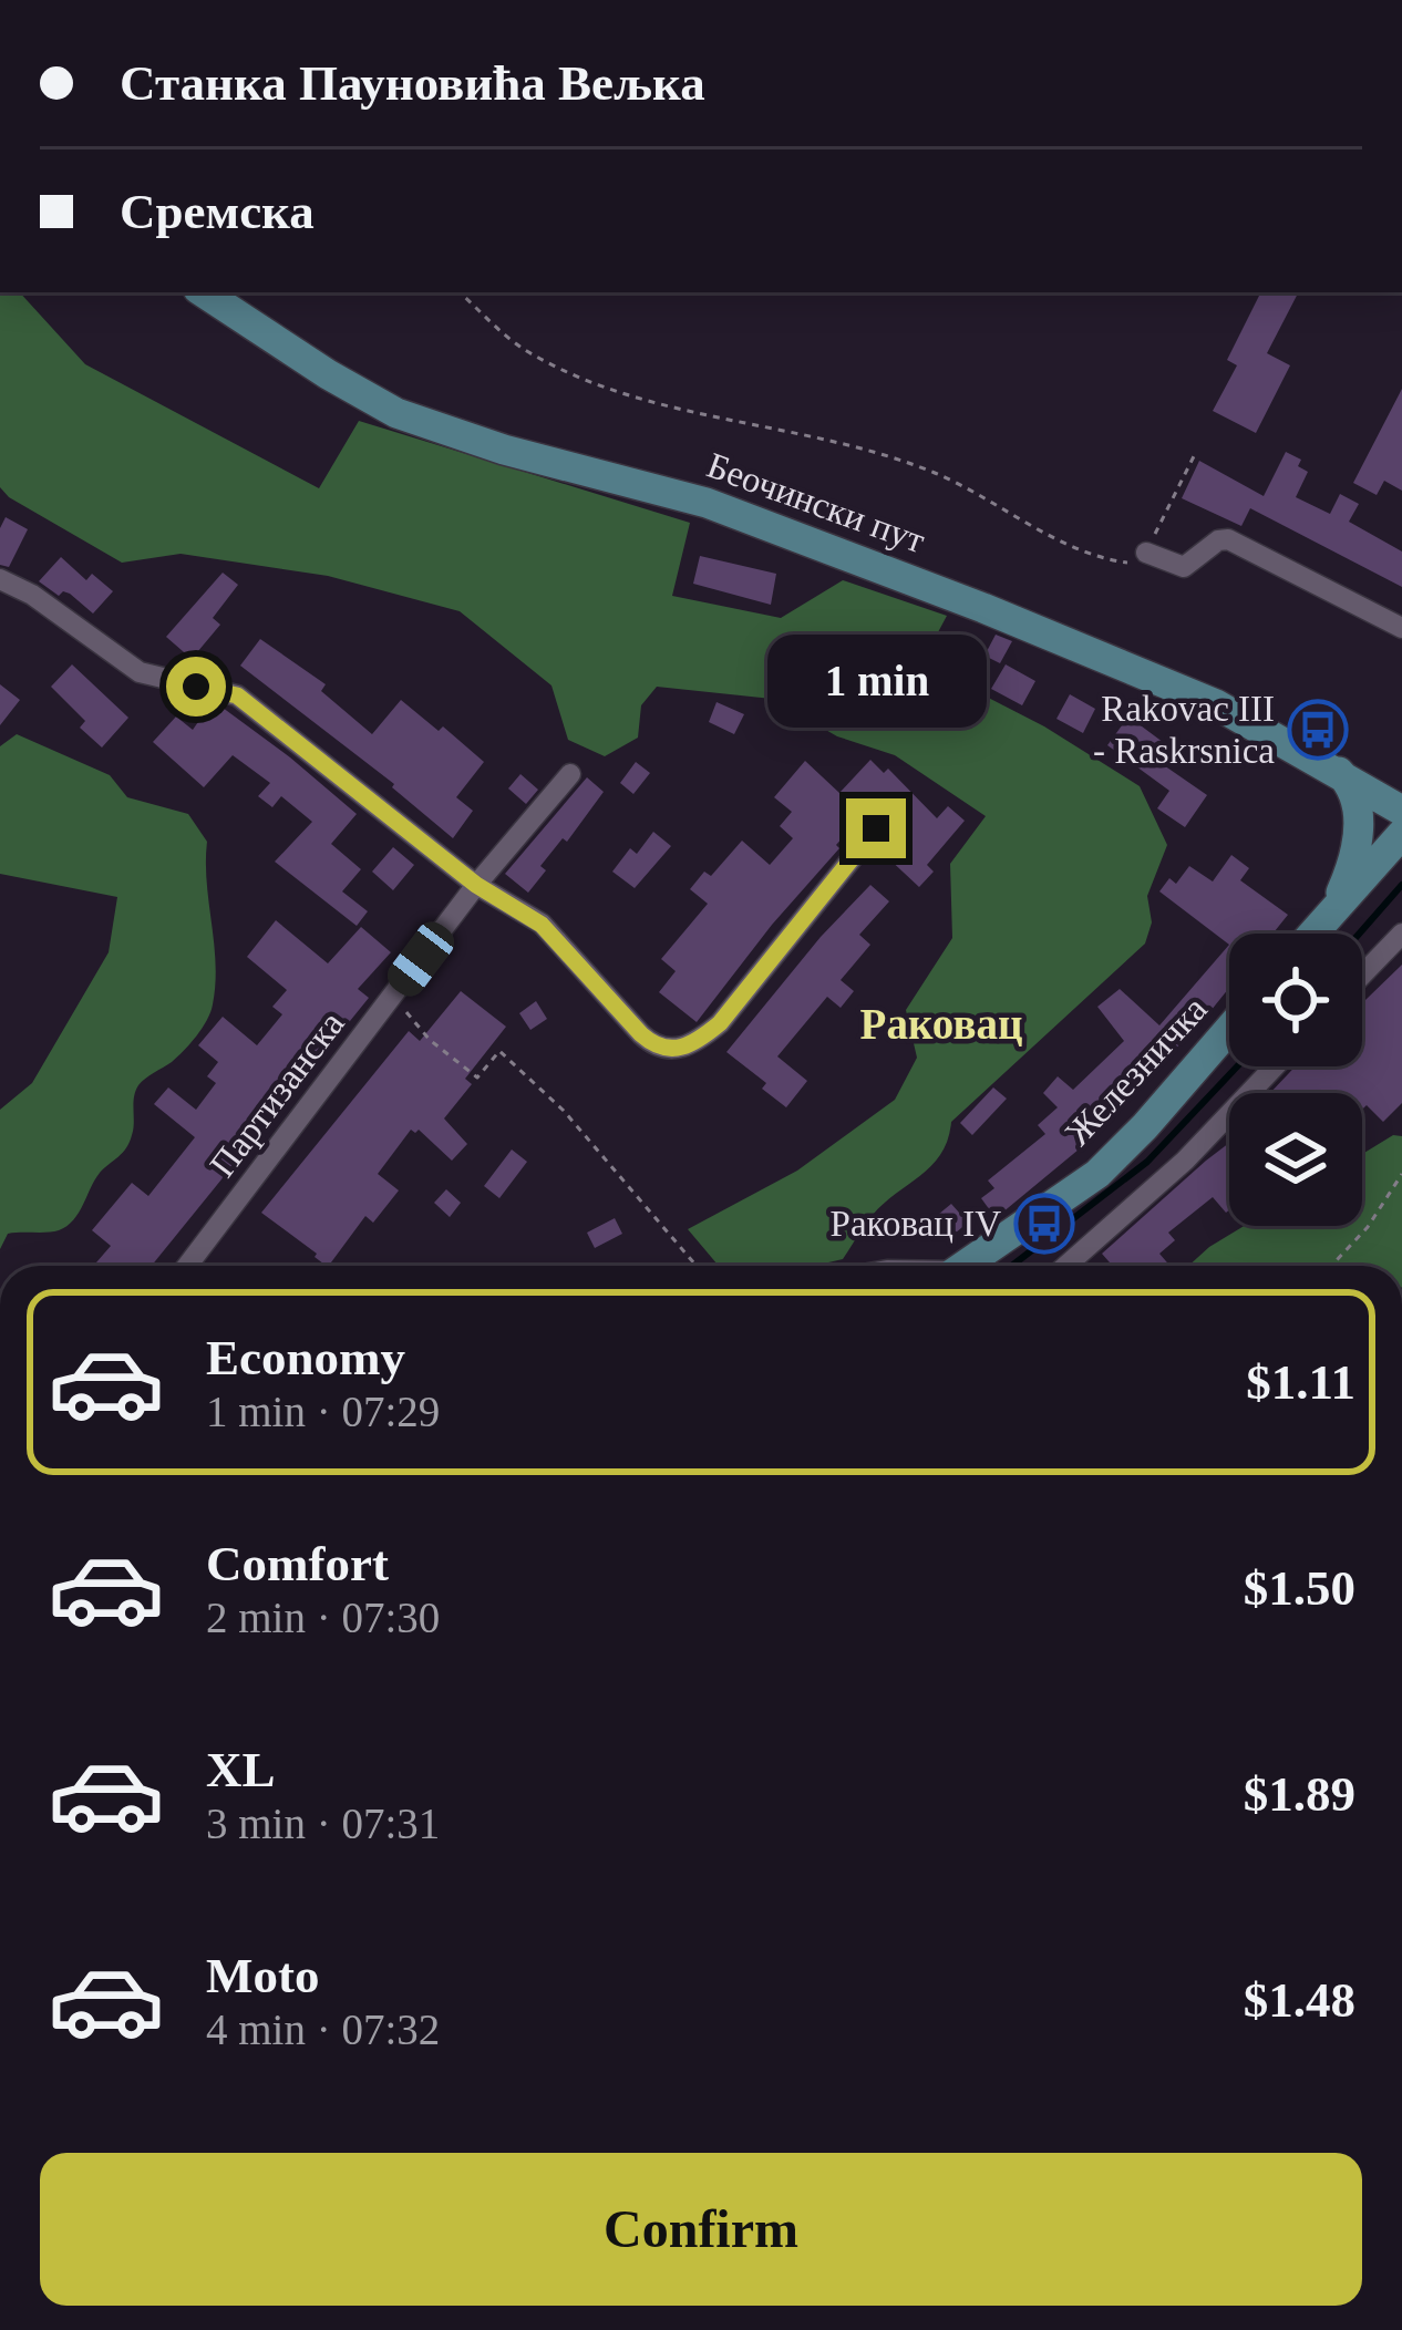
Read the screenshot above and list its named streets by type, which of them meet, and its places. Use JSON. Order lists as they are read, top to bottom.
{
  "streets": {
    "main road": ["Беочински пут", "Железничка"],
    "street": ["Партизанска"]
  },
  "districts": ["Раковац"],
  "places": {
    "bus stop": ["Rakovac III - Raskrsnica", "Раковац IV"]
  },
  "page": {
    "banner": ["Станка Пауновића Вељка", "Сремска"],
    "bubble": "1 min",
    "list": [
      {
        "name": "Economy",
        "note": "1 min · 07:29",
        "value": "$1.11"
      },
      {
        "name": "Comfort",
        "note": "2 min · 07:30",
        "value": "$1.50"
      },
      {
        "name": "XL",
        "note": "3 min · 07:31",
        "value": "$1.89"
      },
      {
        "name": "Moto",
        "note": "4 min · 07:32",
        "value": "$1.48"
      }
    ],
    "buttons": "Confirm"
  }
}
